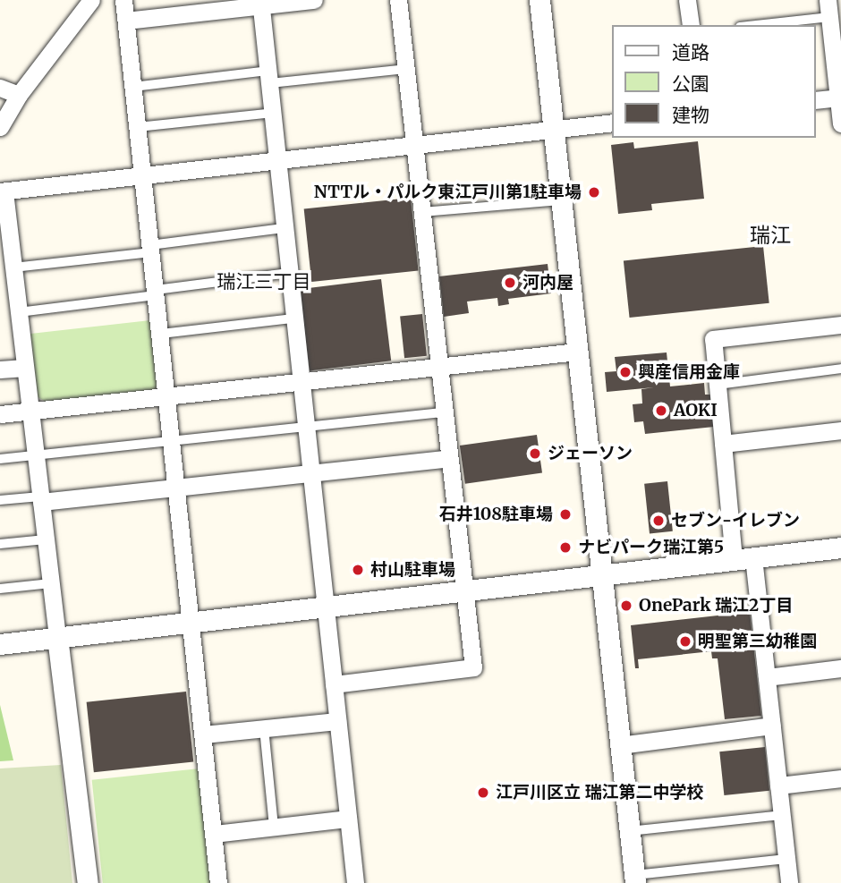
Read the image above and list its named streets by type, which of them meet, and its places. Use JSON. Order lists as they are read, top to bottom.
{
  "districts": ["瑞江", "瑞江三丁目"],
  "places": [
    "NTTル・パルク東江戸川第1駐車場",
    "河内屋",
    "興産信用金庫",
    "AOKI",
    "ジェーソン",
    "石井108駐車場",
    "セブン-イレブン",
    "ナビパーク瑞江第5",
    "村山駐車場",
    "OnePark 瑞江2丁目",
    "明聖第三幼稚園",
    "江戸川区立 瑞江第二中学校"
  ],
  "legend": ["道路", "公園", "建物"]
}
